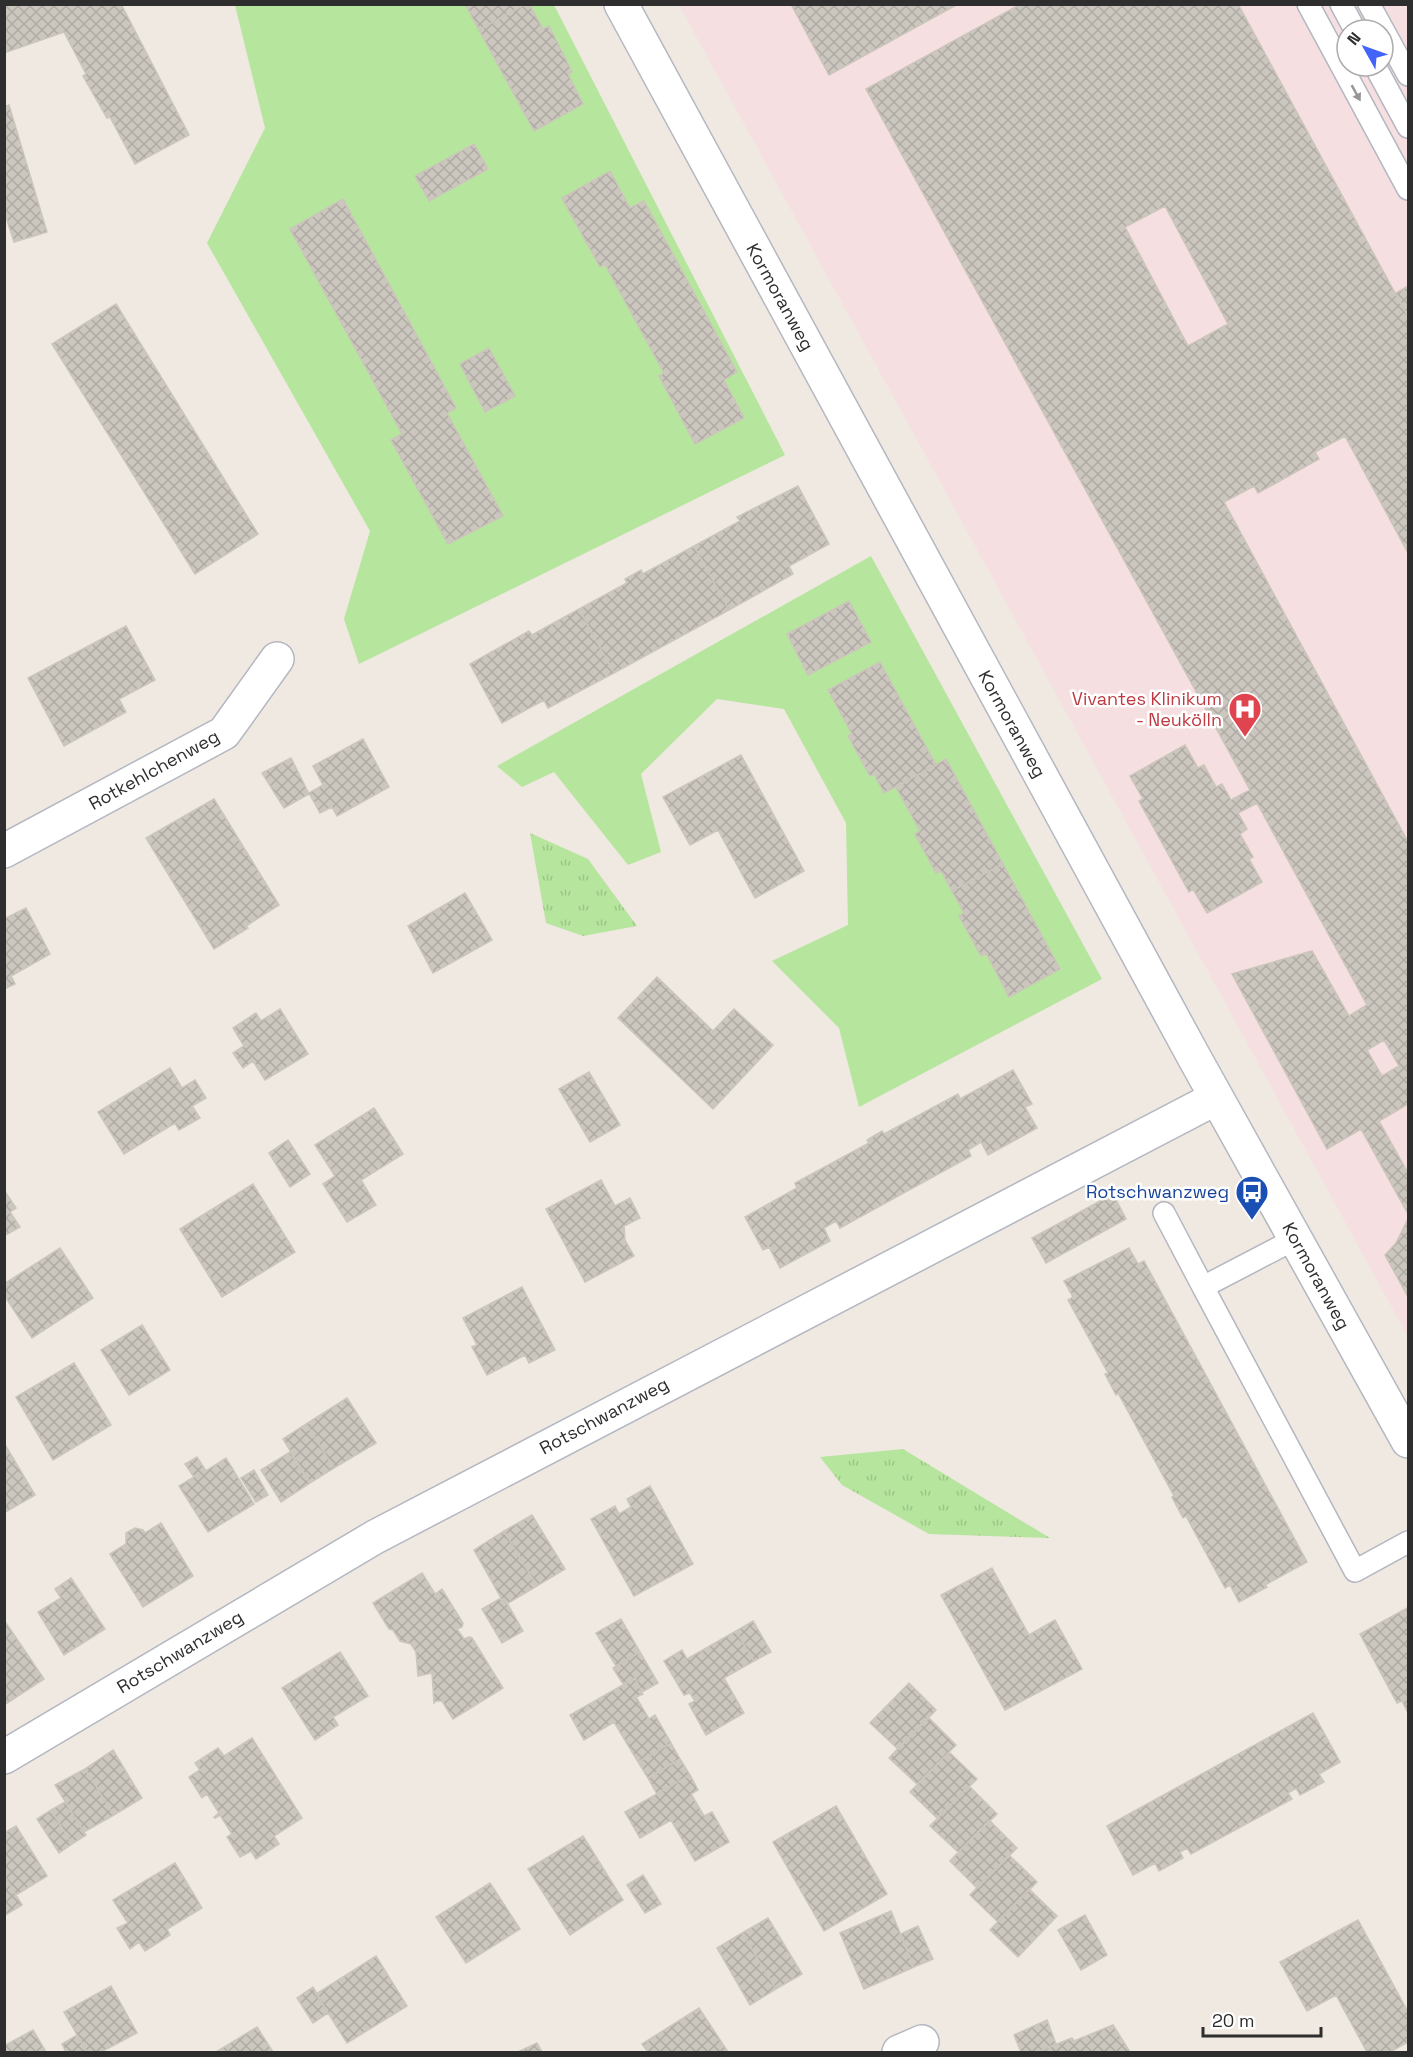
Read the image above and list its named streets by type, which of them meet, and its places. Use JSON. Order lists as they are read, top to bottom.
{
  "streets": {
    "street": ["Kormoranweg", "Rotkehlchenweg", "Rotschwanzweg"]
  },
  "crossings": [
    ["Kormoranweg", "Rotschwanzweg"]
  ],
  "places": {
    "hospital": ["Vivantes Klinikum - Neukölln"],
    "bus stop": ["Rotschwanzweg"]
  },
  "scale_bar": "20 m",
  "north": "top left"
}
